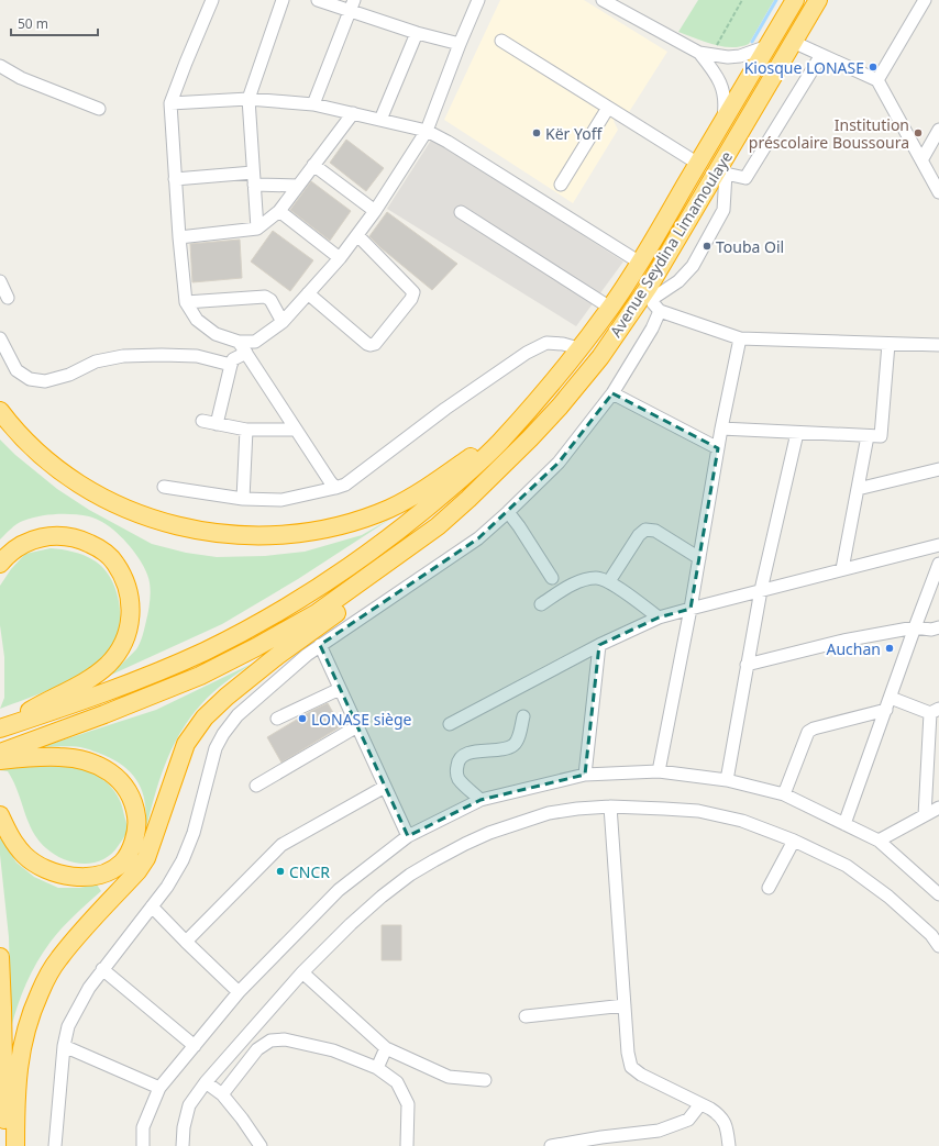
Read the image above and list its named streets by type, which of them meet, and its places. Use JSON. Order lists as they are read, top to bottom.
{
  "streets": {
    "highway": ["Avenue Seydina Limamoulaye"]
  },
  "places": [
    "Kiosque LONASE",
    "Kër Yoff",
    "Institution préscolaire Boussoura",
    "Touba Oil",
    "Auchan",
    "LONASE siège",
    "CNCR"
  ],
  "scale_bar": "50 m"
}
